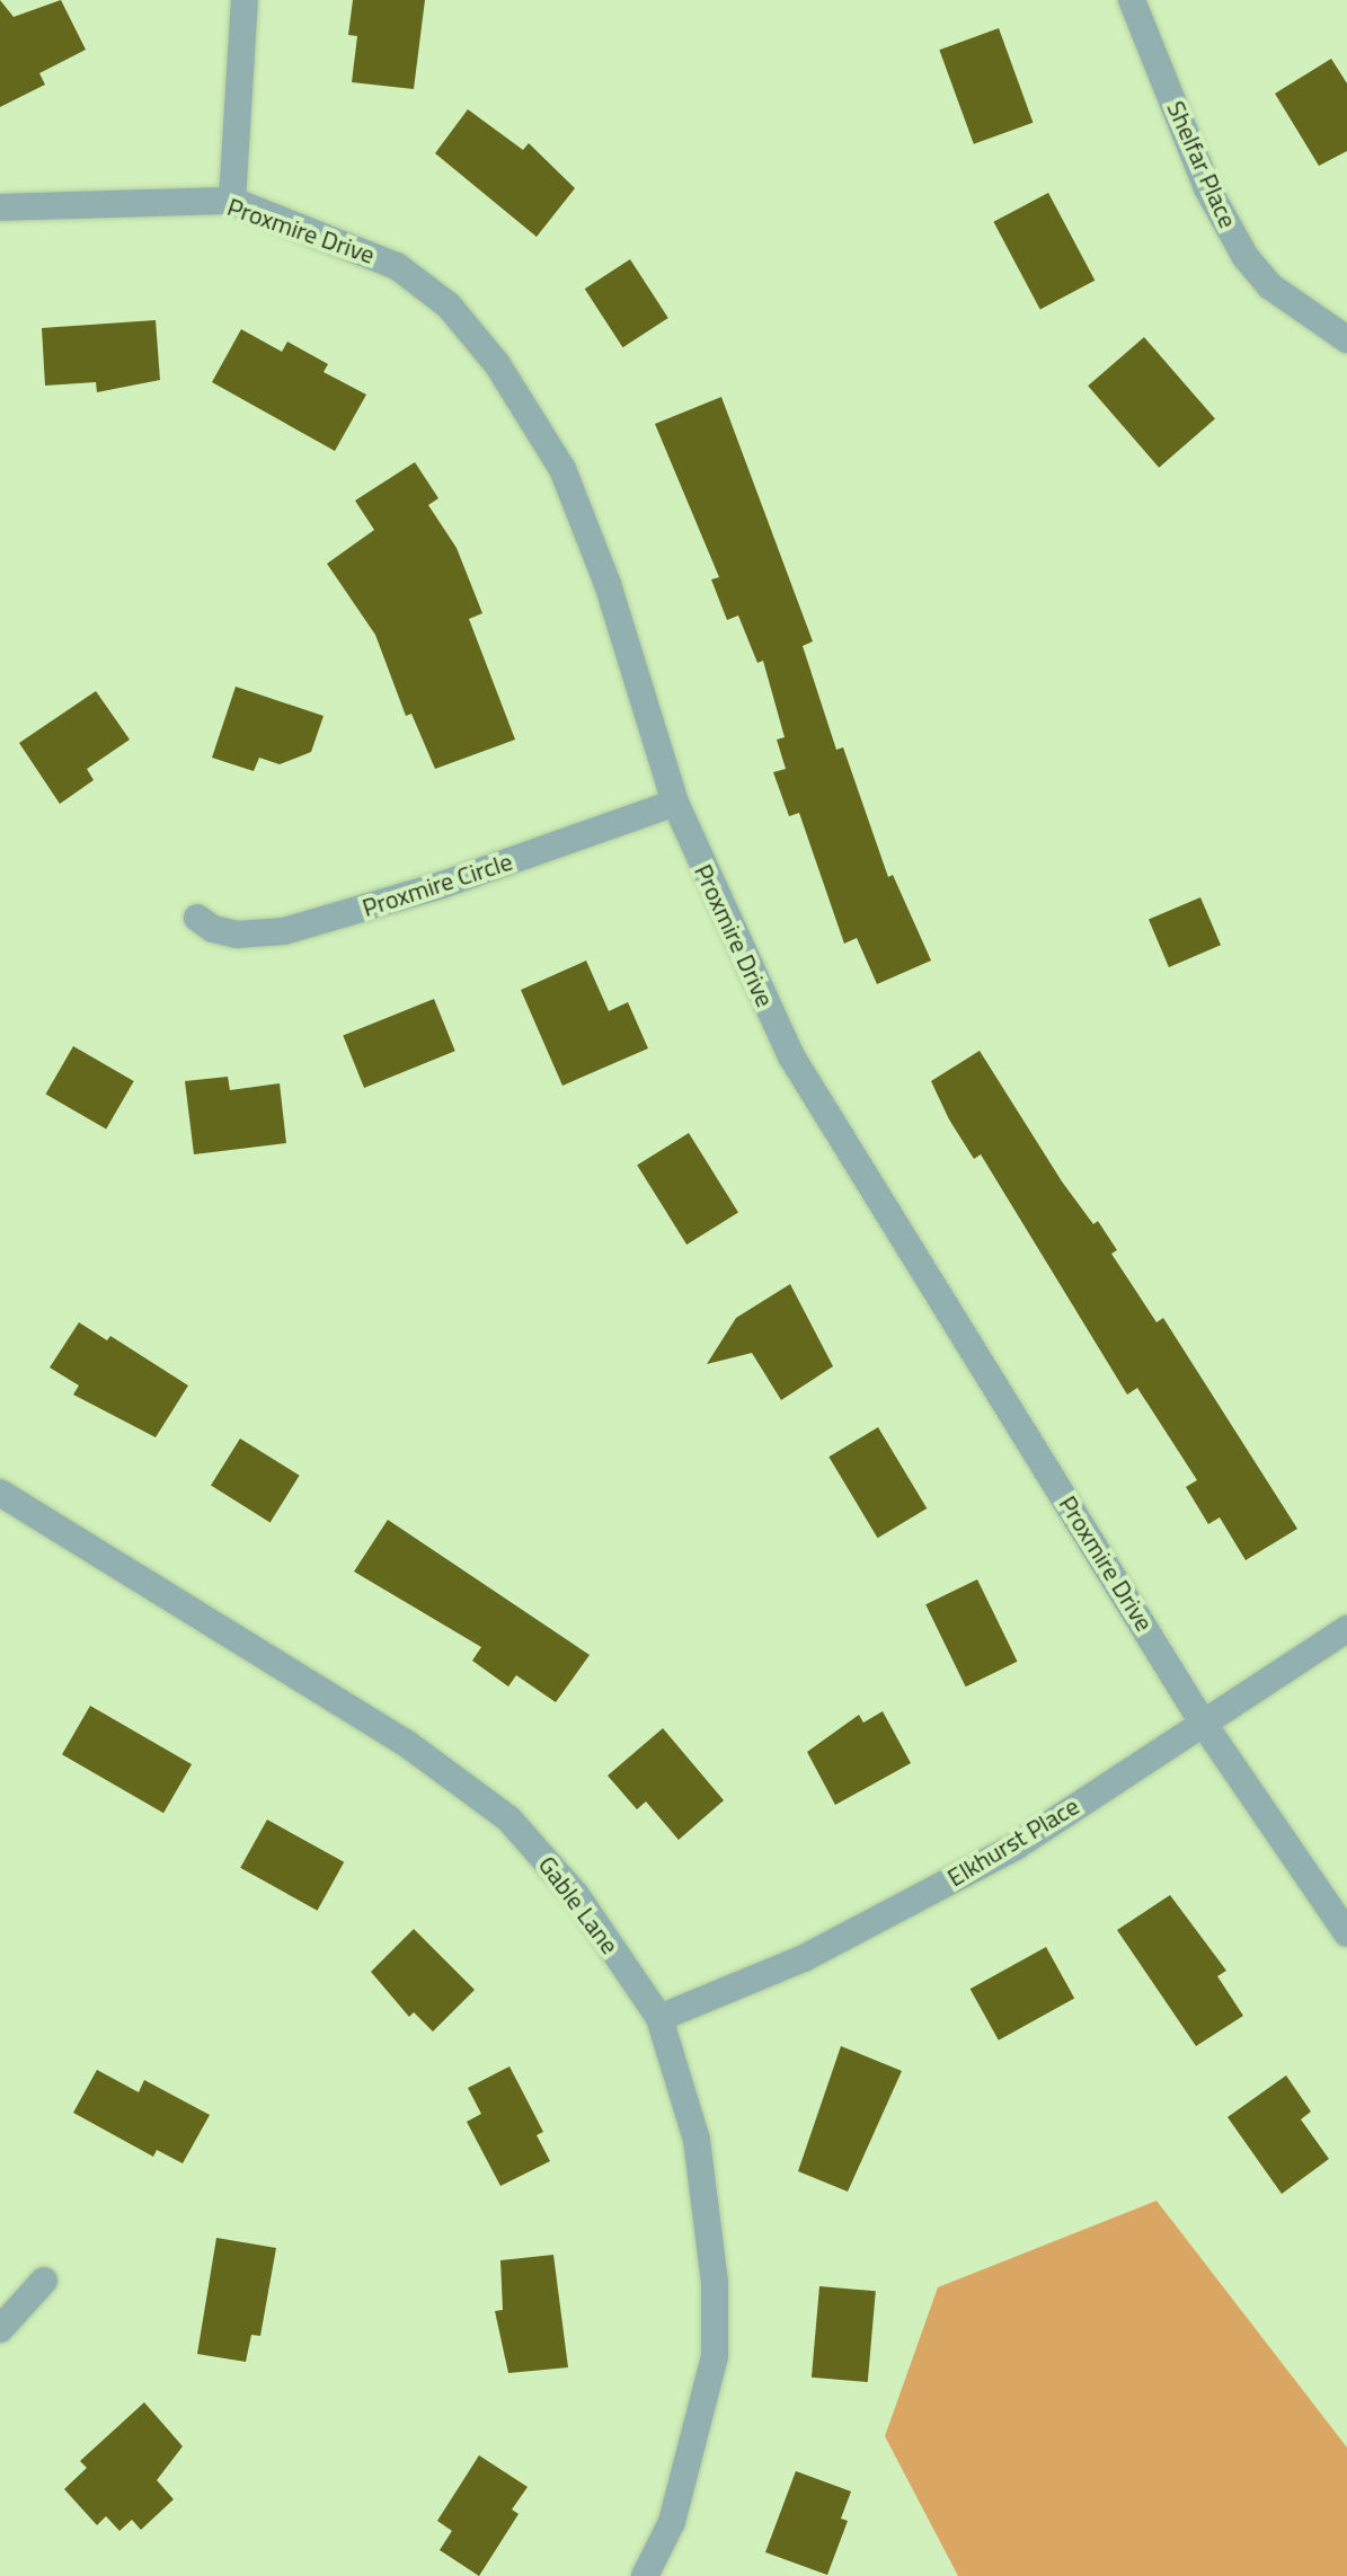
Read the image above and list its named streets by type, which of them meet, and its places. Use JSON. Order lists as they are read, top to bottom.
{
  "streets": {
    "street": [
      "Shelfar Place",
      "Proxmire Drive",
      "Proxmire Circle",
      "Elkhurst Place",
      "Gable Lane"
    ]
  },
  "crossings": [
    ["Proxmire Drive", "Proxmire Circle"],
    ["Proxmire Drive", "Elkhurst Place"],
    ["Elkhurst Place", "Gable Lane"]
  ]
}
